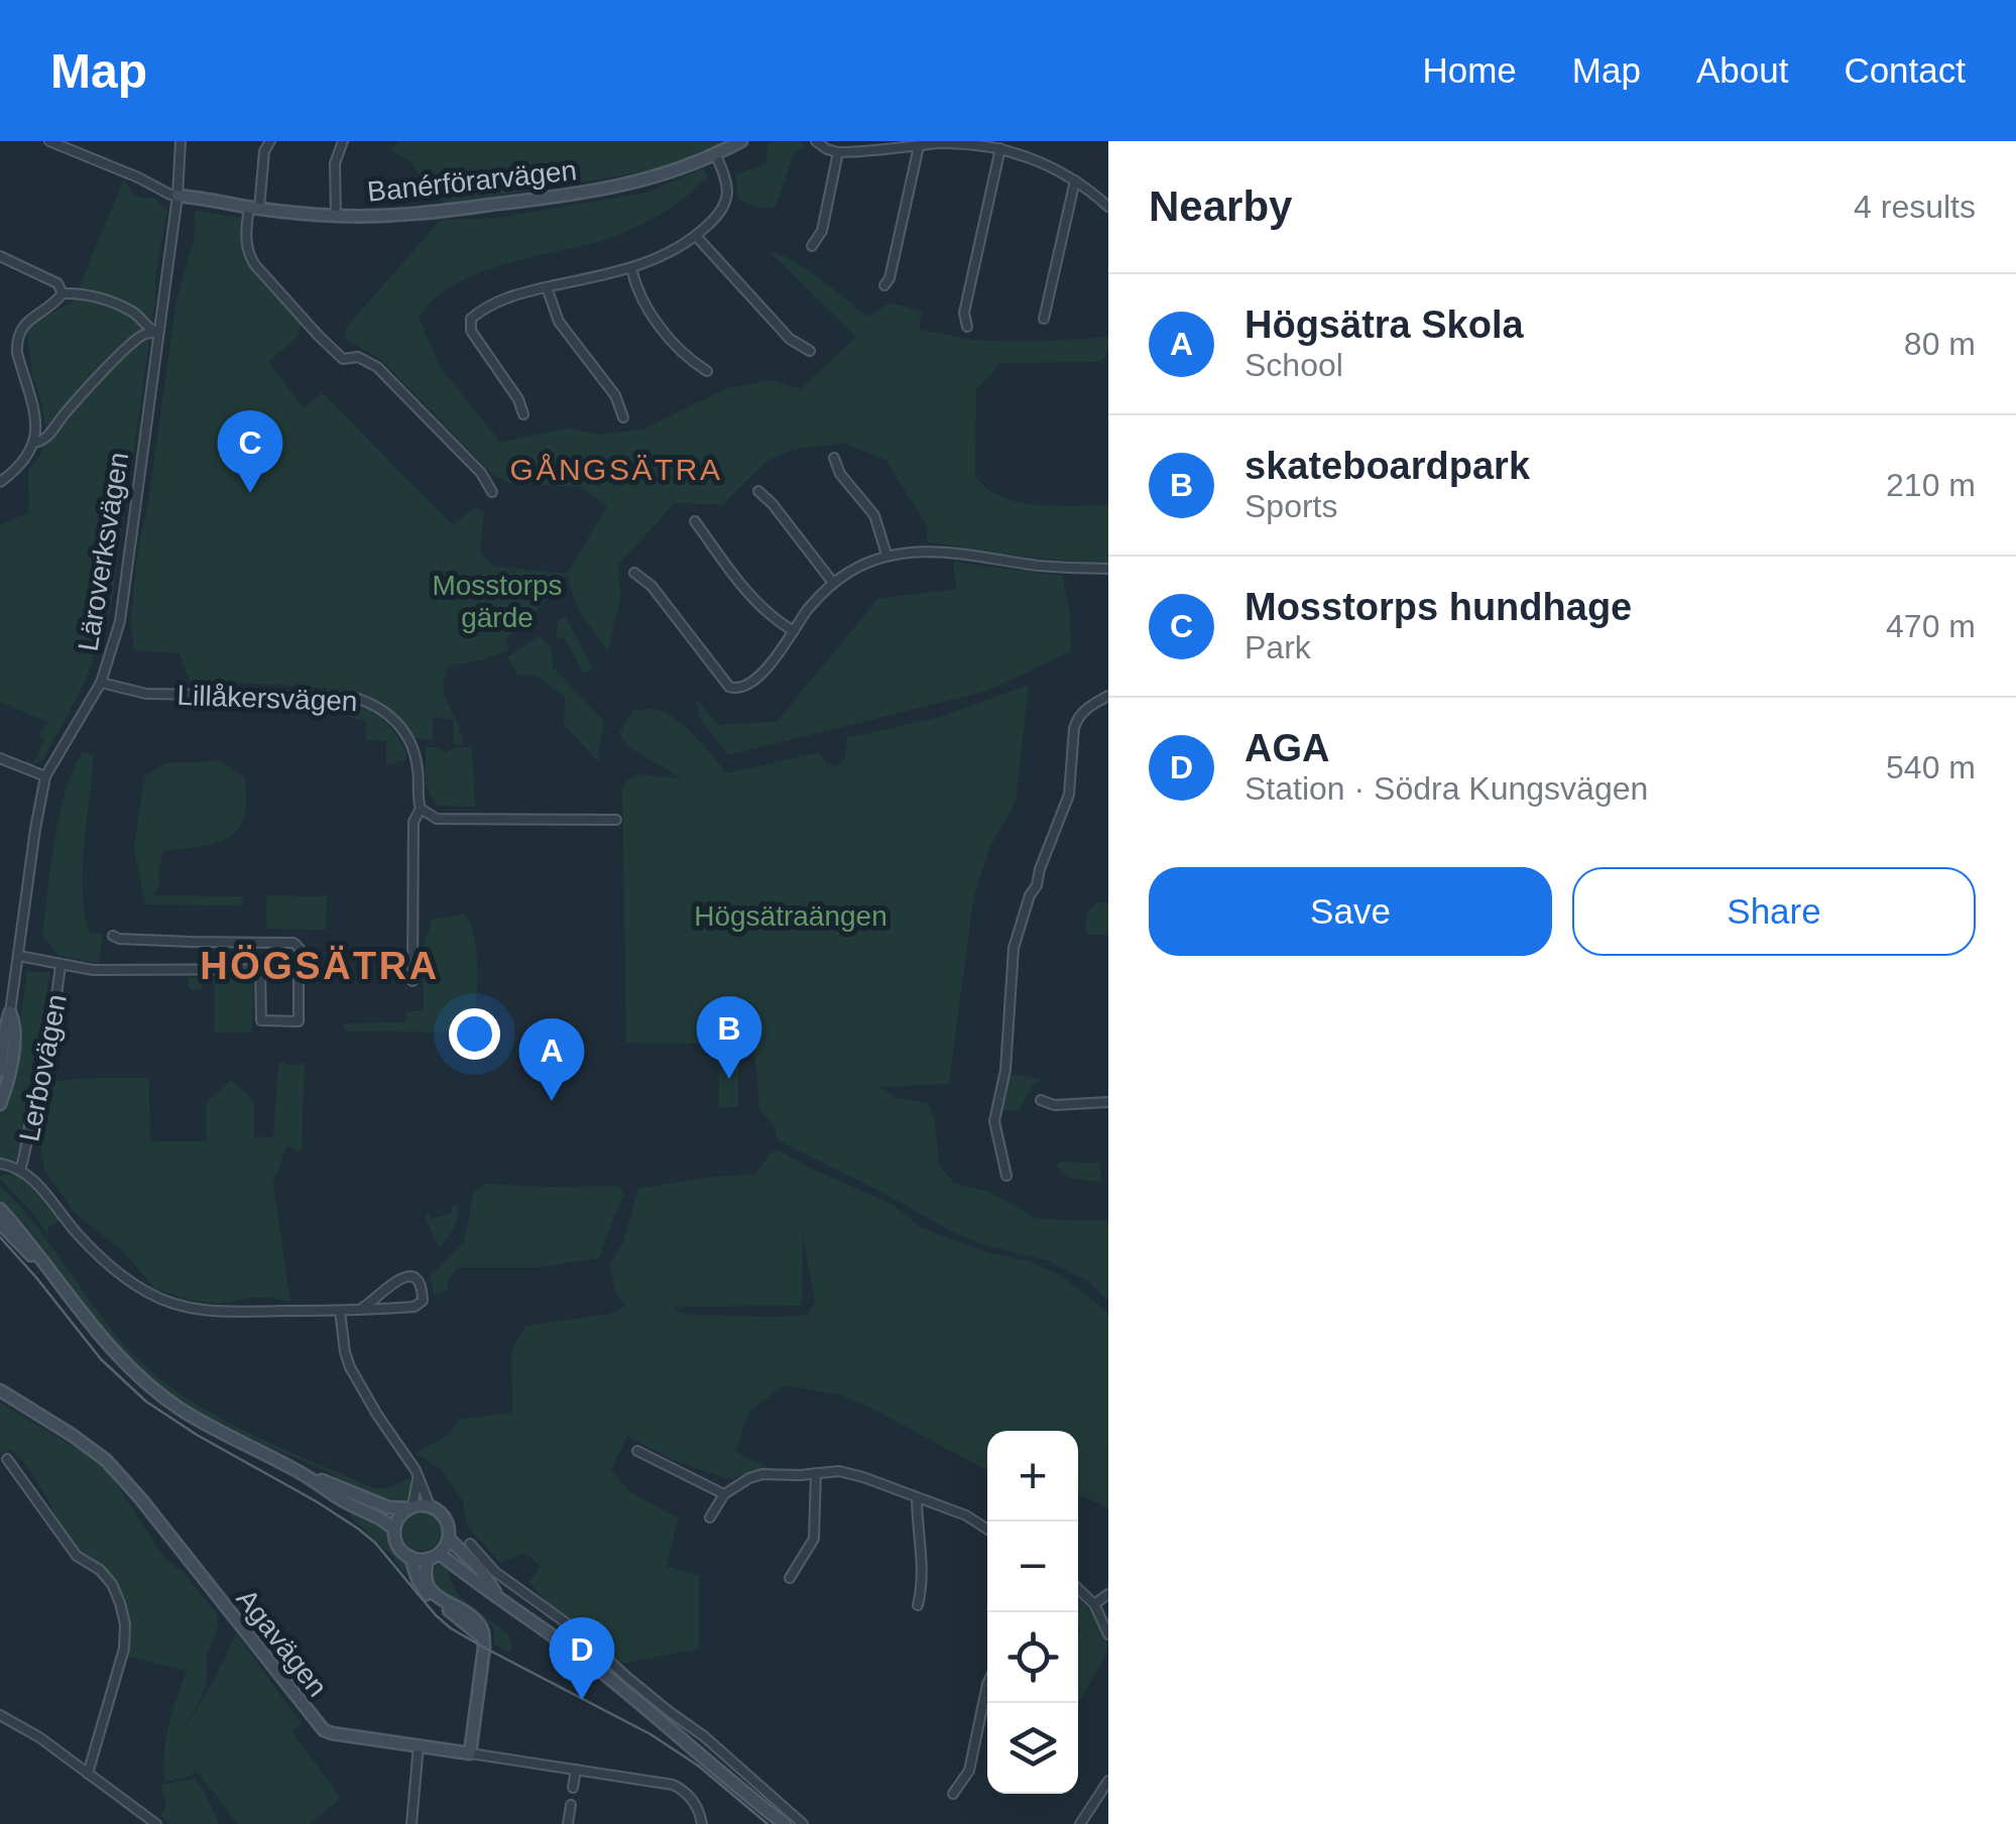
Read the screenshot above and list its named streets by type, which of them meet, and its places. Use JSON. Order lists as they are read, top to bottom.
{
  "streets": {
    "street": [
      "Banérförarvägen",
      "Läroverksvägen",
      "Lillåkersvägen",
      "Lerbovägen",
      "Agavägen"
    ]
  },
  "crossings": [
    ["Banérförarvägen", "Läroverksvägen"],
    ["Läroverksvägen", "Lillåkersvägen"]
  ],
  "districts": ["GÅNGSÄTRA", "HÖGSÄTRA"],
  "parks": ["Mosstorps gärde", "Högsätraängen"],
  "page": {
    "header": "Map",
    "nav": [
      "Home",
      "Map",
      "About",
      "Contact"
    ],
    "heading": ["Nearby", "4 results"],
    "list": [
      {
        "mark": "A",
        "name": "Högsätra Skola",
        "note": "School",
        "value": "80 m"
      },
      {
        "mark": "B",
        "name": "skateboardpark",
        "note": "Sports",
        "value": "210 m"
      },
      {
        "mark": "C",
        "name": "Mosstorps hundhage",
        "note": "Park",
        "value": "470 m"
      },
      {
        "mark": "D",
        "name": "AGA",
        "note": "Station · Södra Kungsvägen",
        "value": "540 m"
      }
    ],
    "pins": [
      "C",
      "B",
      "A",
      "D"
    ],
    "buttons": ["Save", "Share"],
    "map_buttons": ["+", "−"]
  }
}
